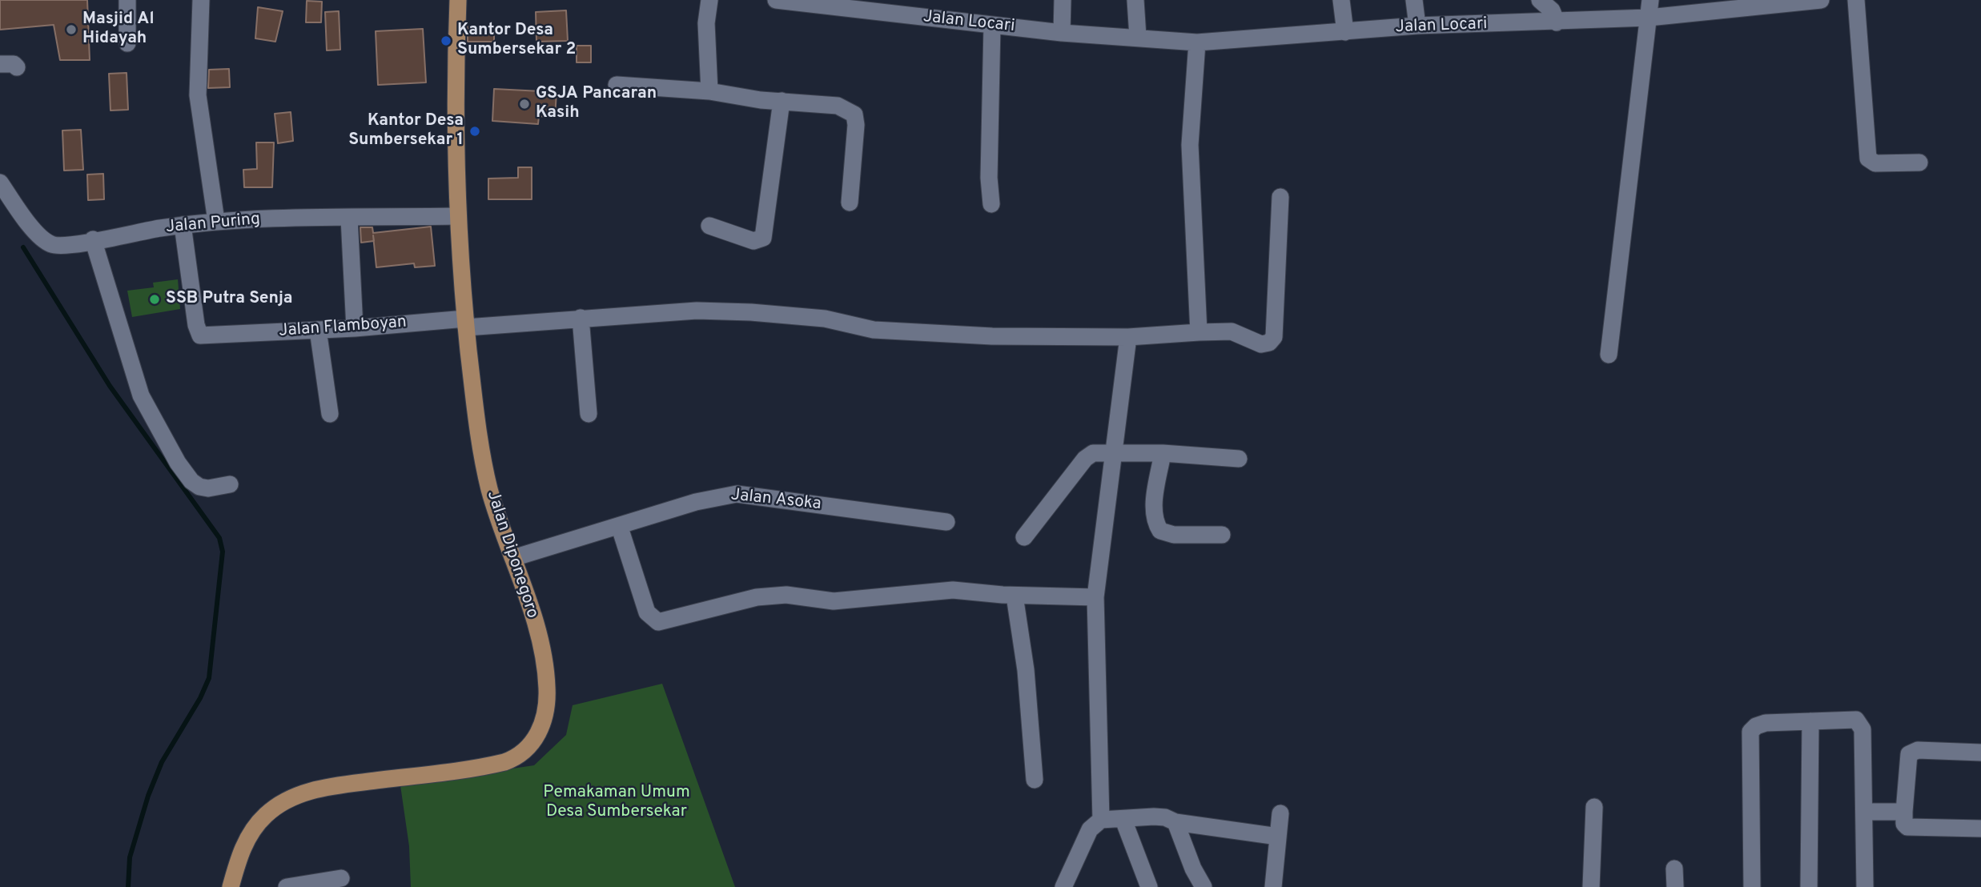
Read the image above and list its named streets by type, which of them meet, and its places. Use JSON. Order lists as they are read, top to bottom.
{
  "streets": {
    "main road": ["Jalan Diponegoro"],
    "street": [
      "Jalan Locari",
      "Jalan Puring",
      "Jalan Flamboyan",
      "Jalan Asoka"
    ]
  },
  "crossings": [
    ["Jalan Puring", "Jalan Flamboyan"],
    ["Jalan Puring", "Jalan Diponegoro"],
    ["Jalan Flamboyan", "Jalan Diponegoro"],
    ["Jalan Asoka", "Jalan Diponegoro"]
  ],
  "parks": ["Pemakaman Umum Desa Sumbersekar"],
  "places": [
    "Masjid Al Hidayah",
    "Kantor Desa Sumbersekar 2",
    "GSJA Pancaran Kasih",
    "Kantor Desa Sumbersekar 1",
    "SSB Putra Senja"
  ]
}
